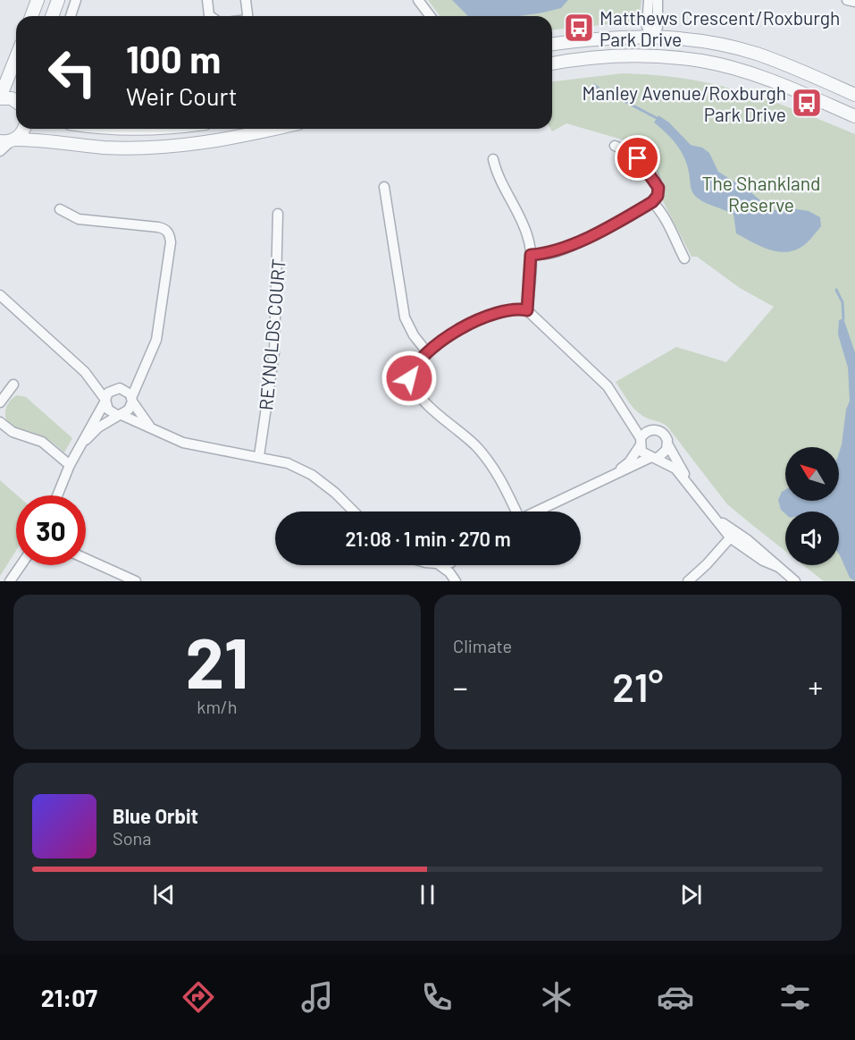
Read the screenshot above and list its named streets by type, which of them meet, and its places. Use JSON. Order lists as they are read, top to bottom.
{
  "streets": {
    "street": ["REYNOLDS COURT"]
  },
  "parks": ["The Shankland Reserve"],
  "places": {
    "bus stop": ["Matthews Crescent/Roxburgh Park Drive", "Manley Avenue/Roxburgh Park Drive"]
  },
  "north": "top left",
  "page": {
    "turn": ["100 m", "Weir Court"],
    "limit": "30",
    "trip": "21:08 · 1 min · 270 m",
    "tile": [
      ["21", "km/h"],
      "Climate"
    ],
    "heat": ["−", "21°", "+"],
    "song": ["Blue Orbit", "Sona"],
    "tabs": "21:07"
  }
}
